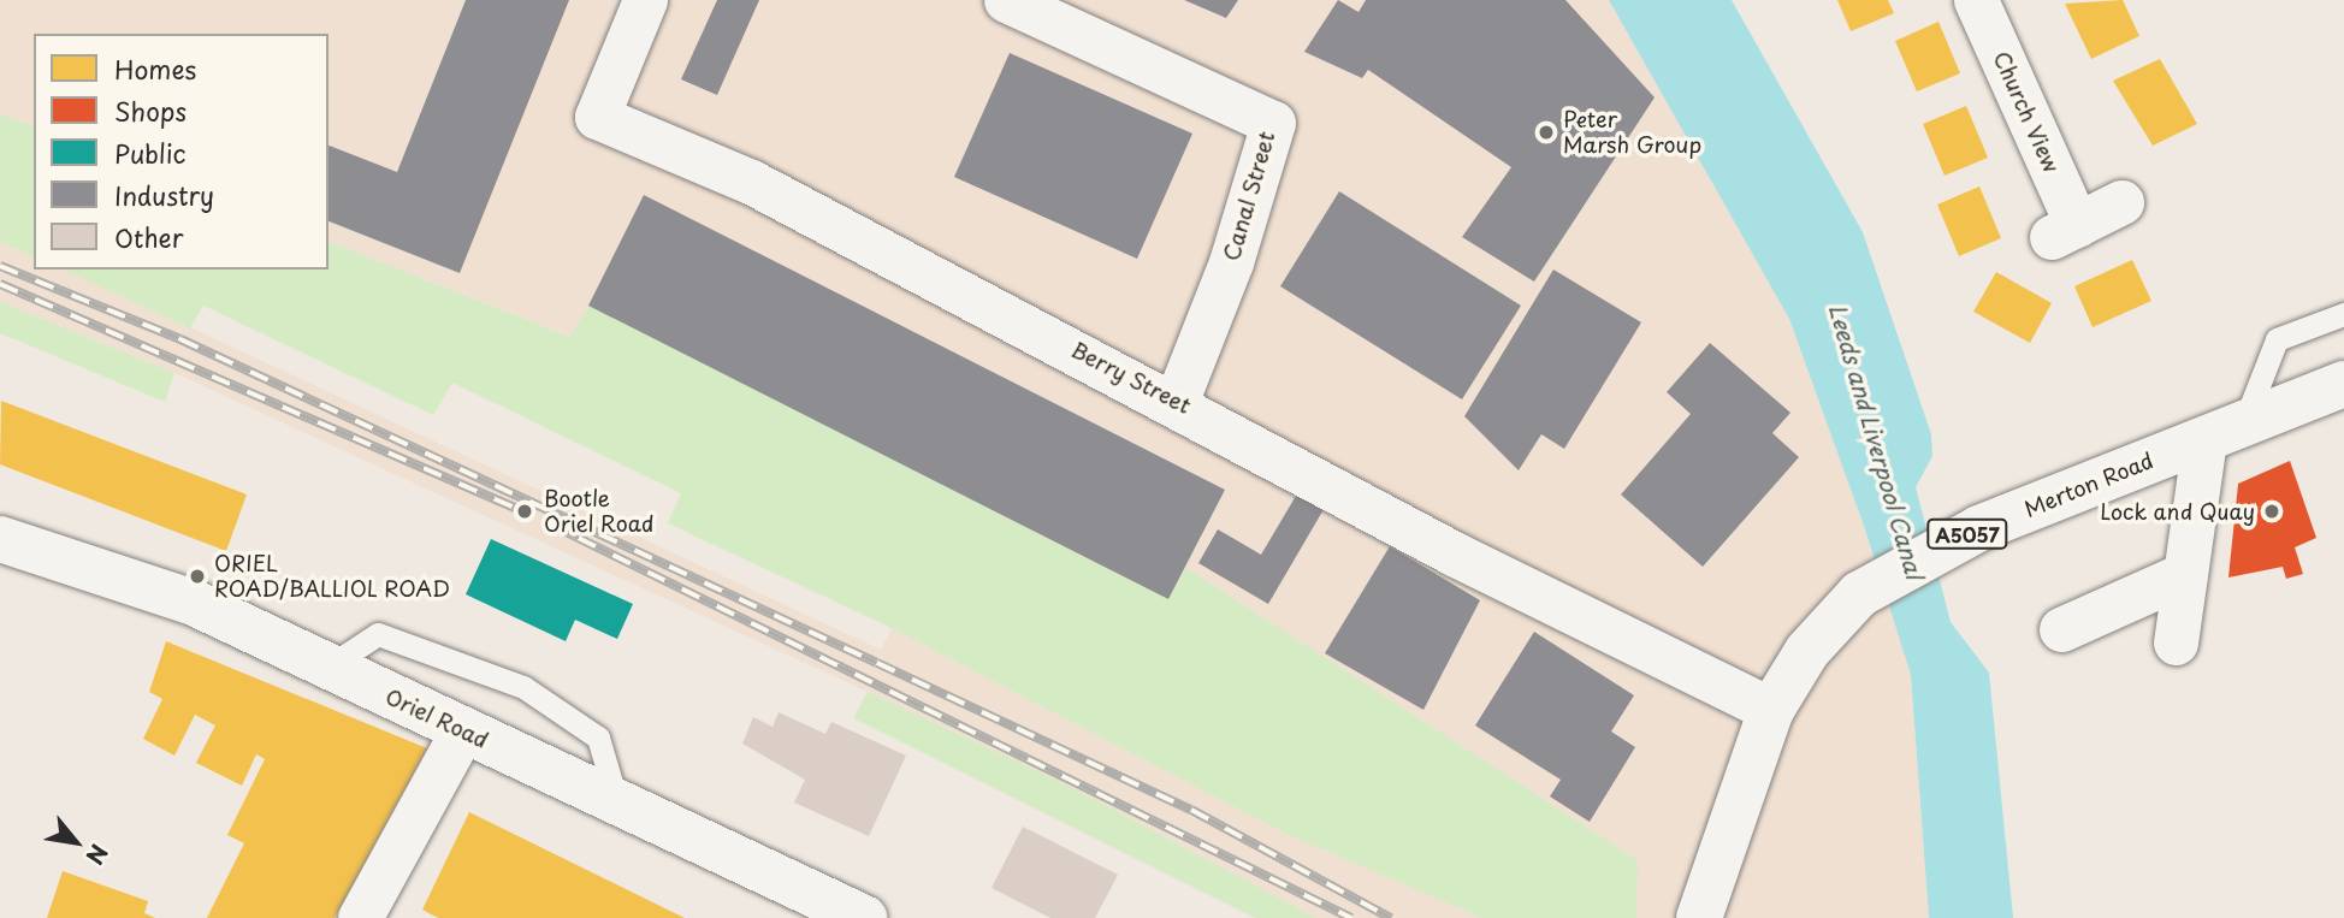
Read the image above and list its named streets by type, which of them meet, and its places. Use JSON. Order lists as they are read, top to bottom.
{
  "streets": {
    "main road": ["Merton Road", "A5057", "Oriel Road"],
    "street": ["Church View", "Canal Street", "Berry Street"]
  },
  "crossings": [
    ["Canal Street", "Berry Street"],
    ["Berry Street", "Merton Road"]
  ],
  "water": ["Leeds and Liverpool Canal"],
  "places": [
    "Peter Marsh Group",
    "Bootle Oriel Road",
    "Lock and Quay",
    "ORIEL ROAD/BALLIOL ROAD"
  ],
  "legend": [
    "Homes",
    "Shops",
    "Public",
    "Industry",
    "Other"
  ],
  "north": "bottom right"
}
